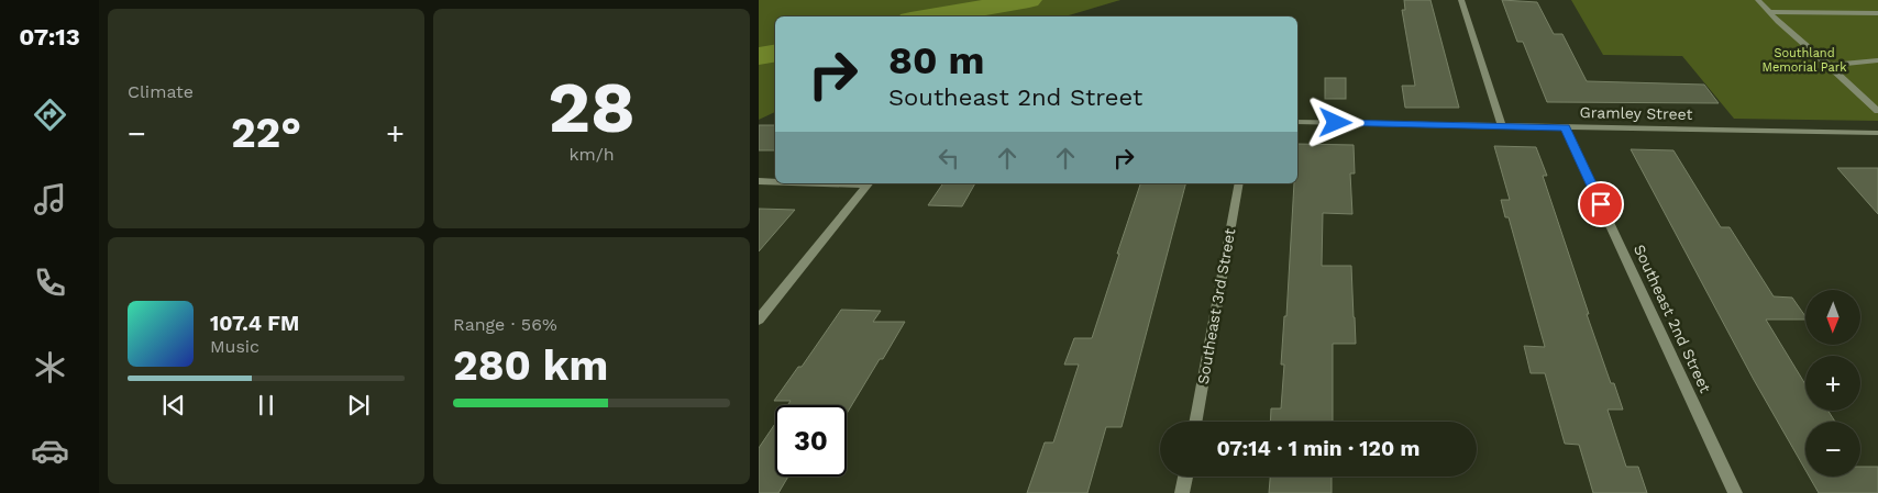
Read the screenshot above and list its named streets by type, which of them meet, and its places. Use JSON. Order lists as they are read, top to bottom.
{
  "streets": {
    "street": ["Gramley Street", "Southeast 3rd Street", "Southeast 2nd Street"]
  },
  "crossings": [
    ["Gramley Street", "Southeast 2nd Street"]
  ],
  "parks": ["Southland Memorial Park"],
  "north": "bottom",
  "page": {
    "tabs": "07:13",
    "tile": [
      "Climate",
      ["28", "km/h"],
      ["Range · 56%", "280 km"]
    ],
    "turn": ["80 m", "Southeast 2nd Street"],
    "heat": ["−", "22°", "+"],
    "map_buttons": ["+", "−"],
    "song": ["107.4 FM", "Music"],
    "limit": "30",
    "trip": "07:14 · 1 min · 120 m"
  }
}
